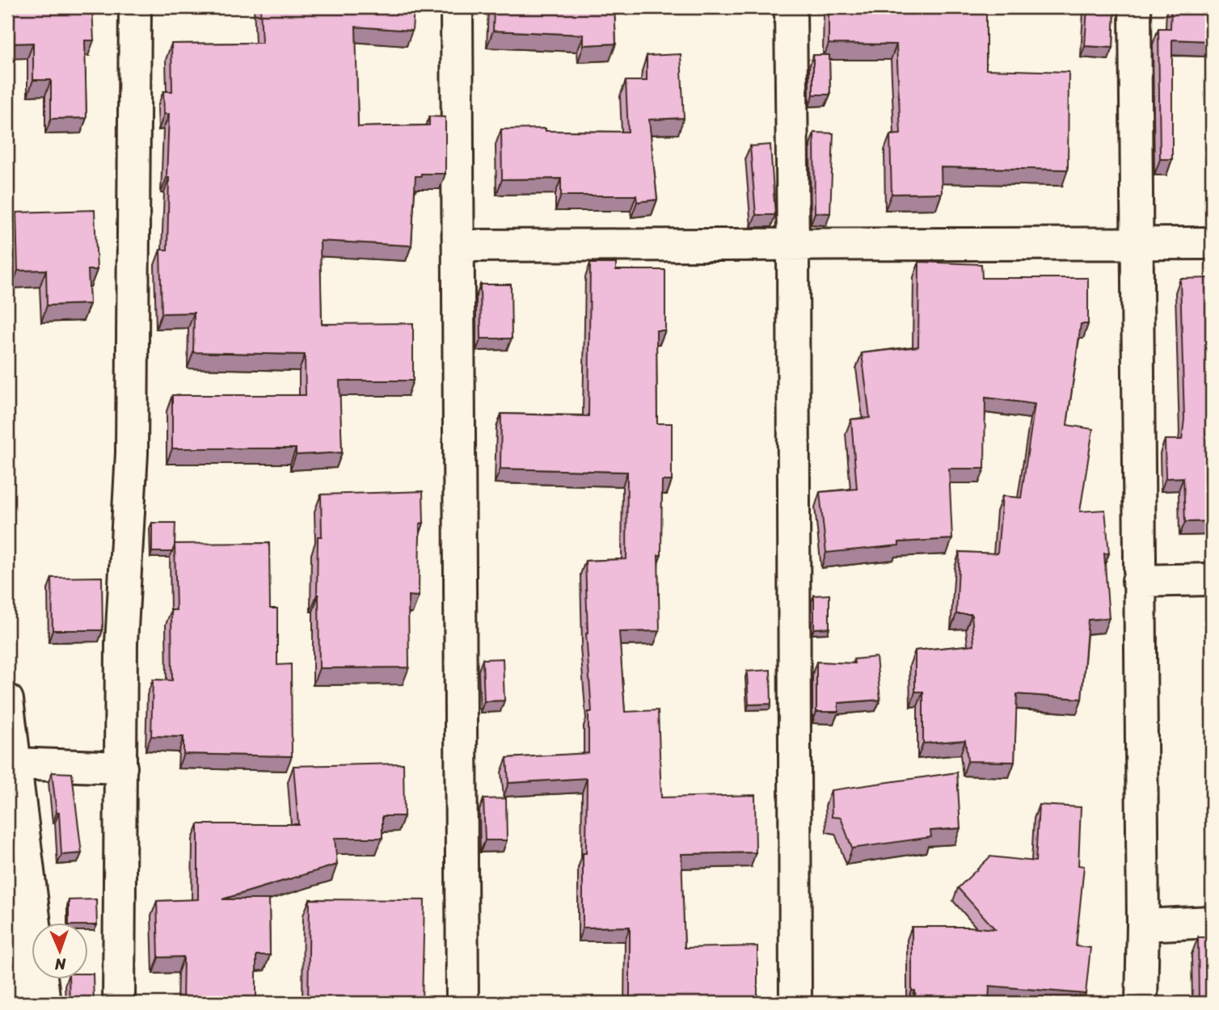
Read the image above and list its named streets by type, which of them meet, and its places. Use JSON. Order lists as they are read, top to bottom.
{
  "north": "bottom"
}
